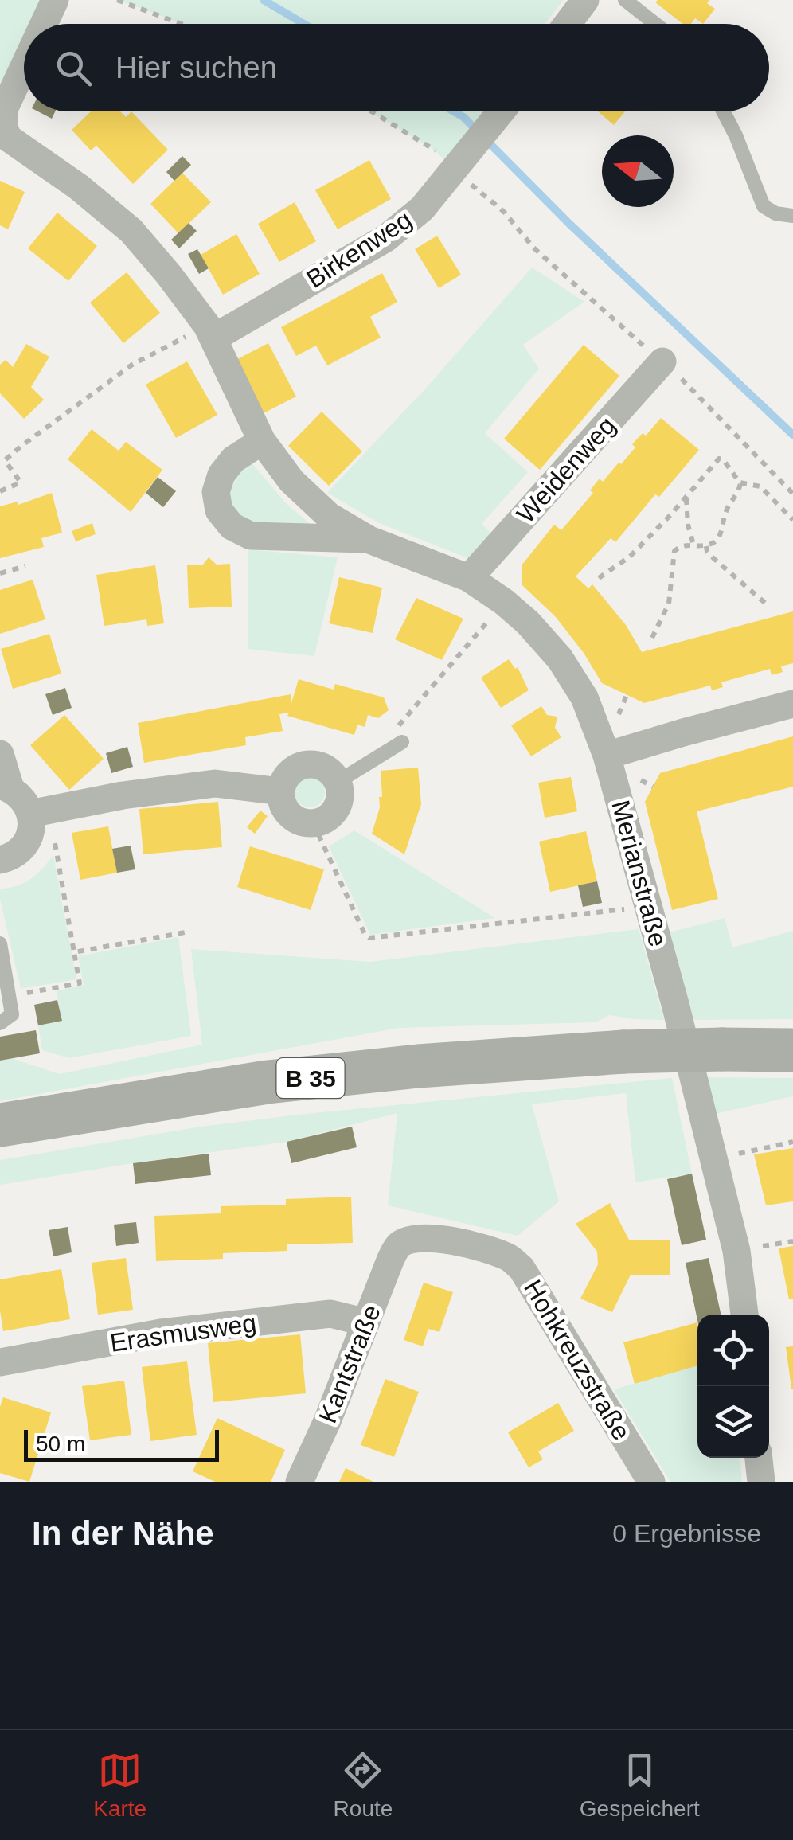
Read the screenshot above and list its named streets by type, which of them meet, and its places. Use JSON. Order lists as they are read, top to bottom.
{
  "streets": {
    "main road": ["B 35"],
    "street": [
      "Birkenweg",
      "Weidenweg",
      "Merianstraße",
      "Erasmusweg",
      "Hohkreuzstraße",
      "Kantstraße"
    ]
  },
  "crossings": [
    ["Birkenweg", "Merianstraße"],
    ["Weidenweg", "Merianstraße"],
    ["Erasmusweg", "Kantstraße"],
    ["Hohkreuzstraße", "Kantstraße"]
  ],
  "scale_bar": "50 m",
  "north": "left",
  "page": {
    "search": "Hier suchen",
    "scale": "50 m",
    "heading": ["In der Nähe", "0 Ergebnisse"],
    "nav": ["Karte", "Route", "Gespeichert"]
  }
}
